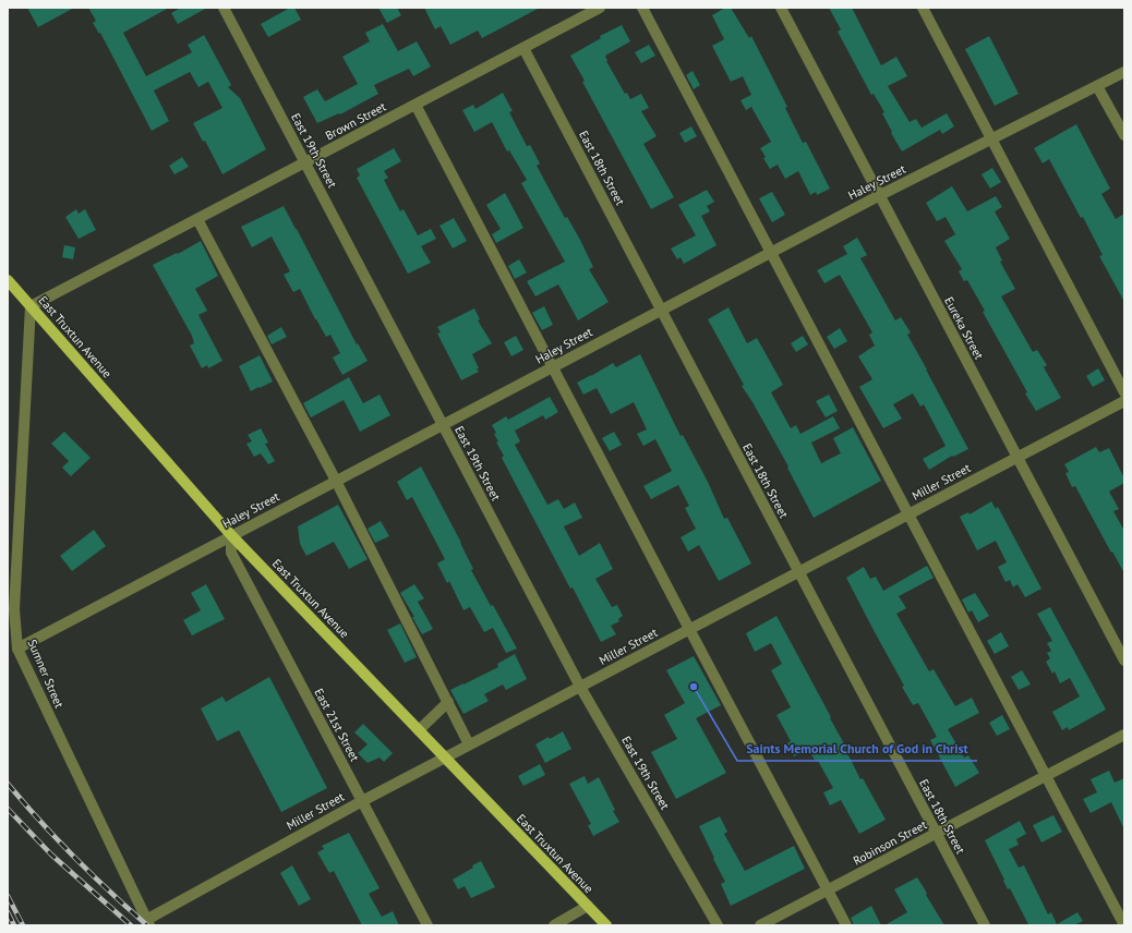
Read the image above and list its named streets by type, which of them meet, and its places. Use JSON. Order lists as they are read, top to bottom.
{
  "streets": {
    "main road": ["East Truxtun Avenue"],
    "street": [
      "Brown Street",
      "East 19th Street",
      "East 18th Street",
      "Haley Street",
      "Eureka Street",
      "Miller Street",
      "Sumner Street",
      "East 21st Street",
      "Robinson Street"
    ]
  },
  "crossings": [
    ["Brown Street", "East 19th Street"],
    ["Brown Street", "East 18th Street"],
    ["Brown Street", "East Truxtun Avenue"],
    ["Brown Street", "Sumner Street"],
    ["East 19th Street", "Haley Street"],
    ["East 19th Street", "Miller Street"],
    ["East 18th Street", "Haley Street"],
    ["East 18th Street", "Miller Street"],
    ["East 18th Street", "Robinson Street"],
    ["Haley Street", "Eureka Street"],
    ["Haley Street", "East Truxtun Avenue"],
    ["Haley Street", "Sumner Street"],
    ["Haley Street", "East 21st Street"],
    ["Eureka Street", "Miller Street"],
    ["East Truxtun Avenue", "Miller Street"],
    ["East Truxtun Avenue", "Sumner Street"],
    ["East Truxtun Avenue", "East 21st Street"],
    ["Miller Street", "Sumner Street"],
    ["Miller Street", "East 21st Street"]
  ],
  "places": ["Saints Memorial Church of God in Christ"]
}
